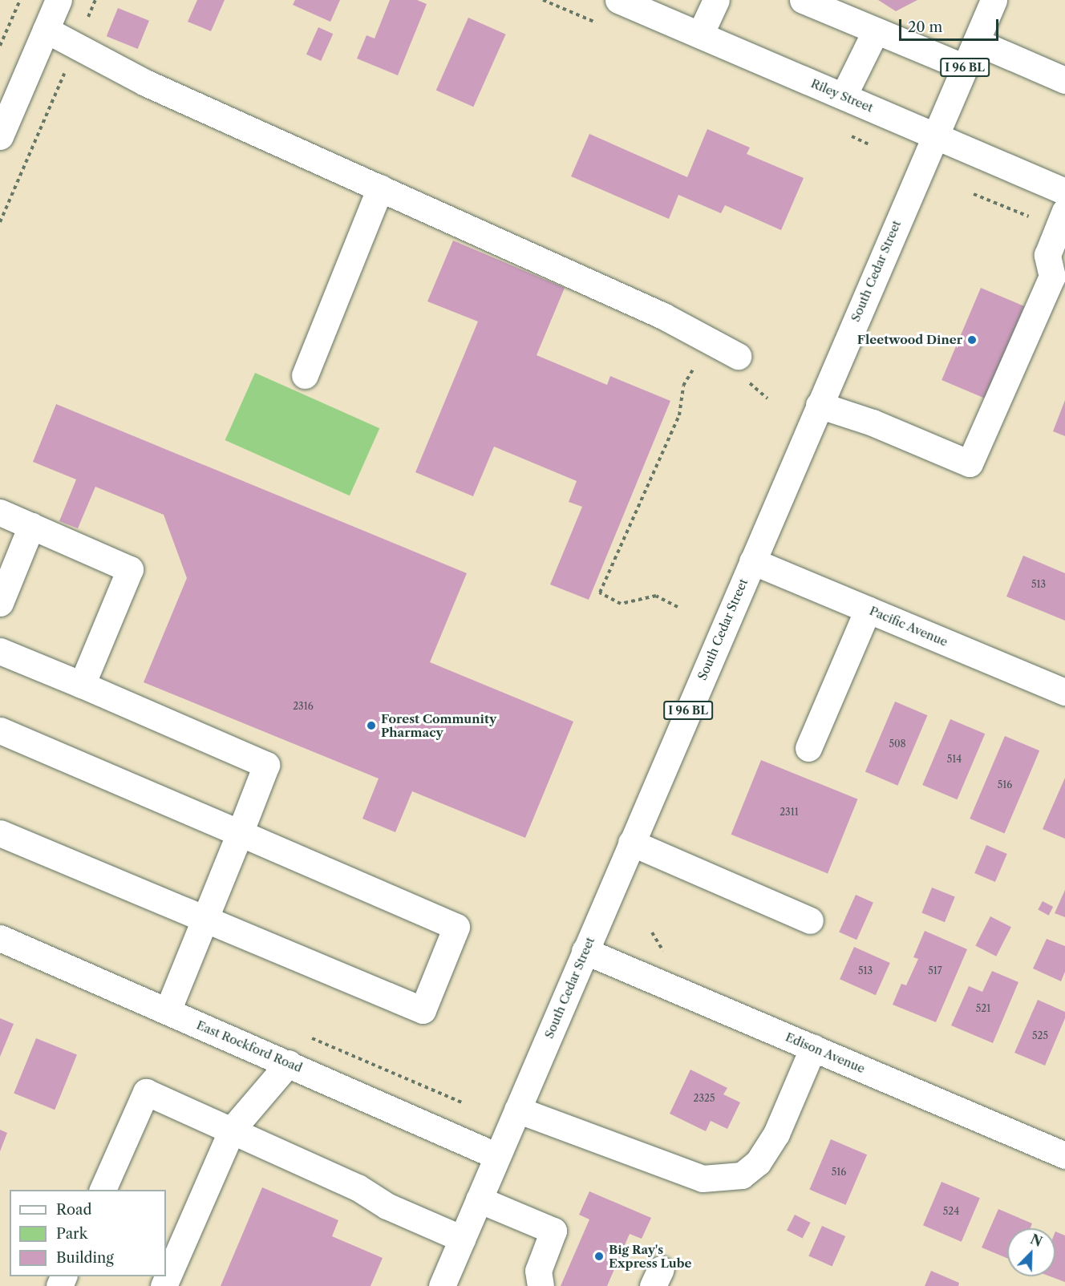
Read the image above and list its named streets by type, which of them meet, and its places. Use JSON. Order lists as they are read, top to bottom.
{
  "streets": {
    "street": [
      "I 96 BL",
      "Riley Street",
      "South Cedar Street",
      "Pacific Avenue",
      "East Rockford Road",
      "Edison Avenue"
    ]
  },
  "crossings": [
    ["Riley Street", "South Cedar Street"],
    ["South Cedar Street", "Pacific Avenue"],
    ["South Cedar Street", "East Rockford Road"],
    ["South Cedar Street", "Edison Avenue"]
  ],
  "places": ["Fleetwood Diner", "Forest Community Pharmacy", "Big Ray's Express Lube"],
  "house_numbers": [
    "513",
    "2316",
    "508",
    "514",
    "516",
    "2311",
    "513",
    "517",
    "521",
    "525",
    "2325",
    "516",
    "524"
  ],
  "legend": ["Road", "Park", "Building"],
  "scale_bar": "20 m",
  "north": "top right"
}
